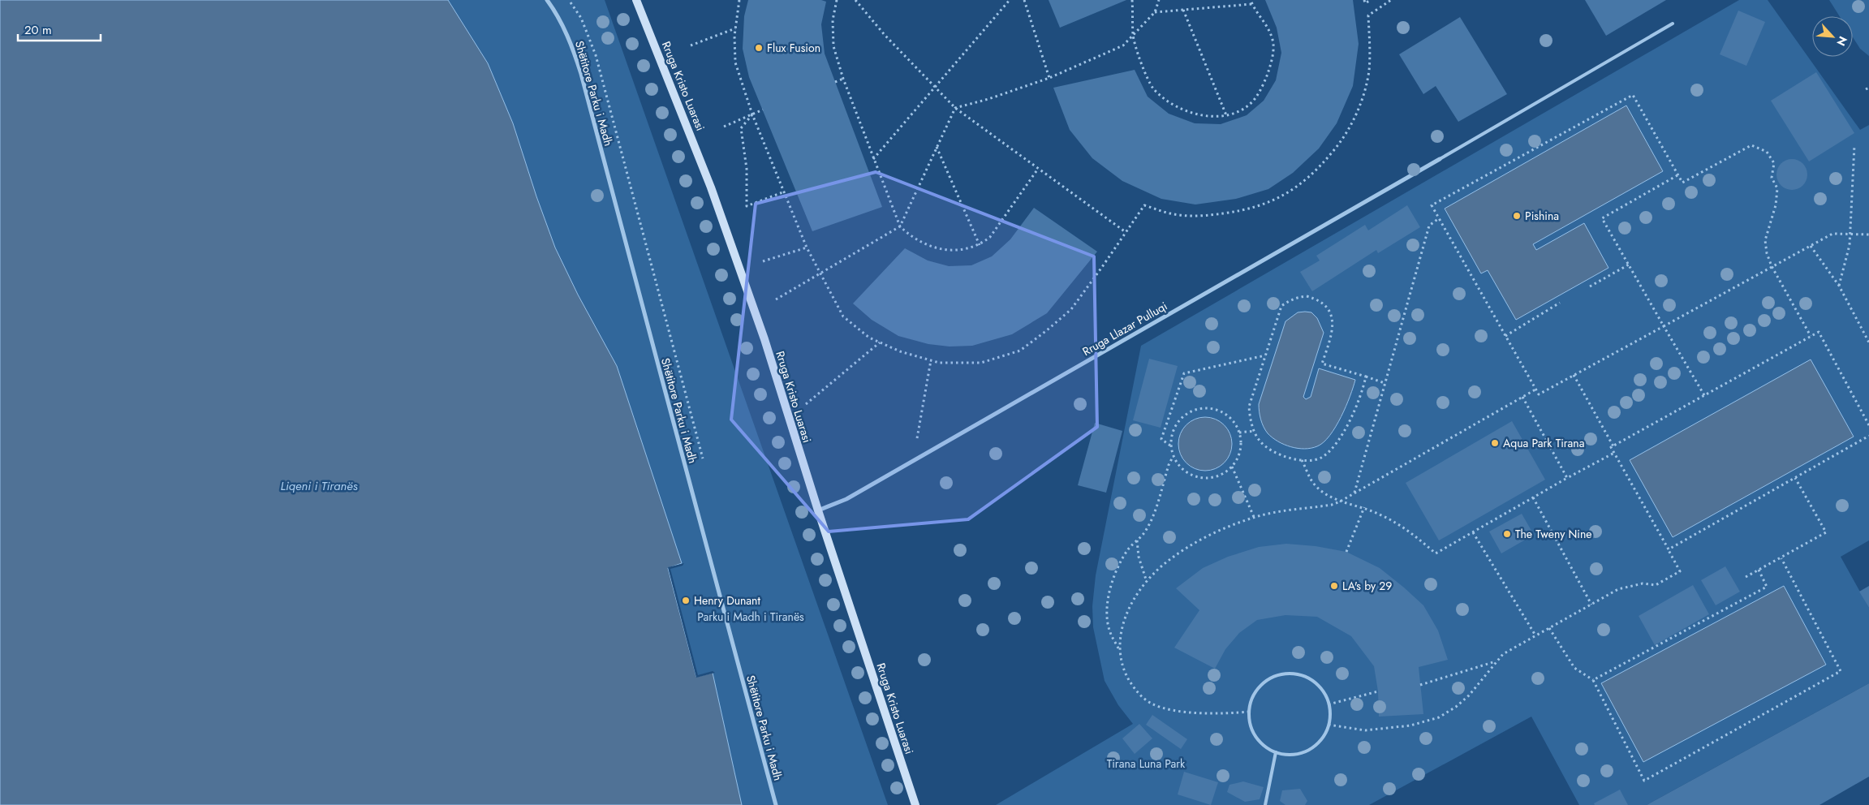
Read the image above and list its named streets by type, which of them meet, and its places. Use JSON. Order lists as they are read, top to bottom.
{
  "streets": {
    "main road": ["Rruga Kristo Luarasi"],
    "street": ["Shëtitore Parku i Madh", "Rruga Llazar Pulluqi"]
  },
  "crossings": [
    ["Rruga Kristo Luarasi", "Rruga Llazar Pulluqi"]
  ],
  "water": ["Liqeni i Tiranës"],
  "parks": ["Parku i Madh i Tiranës", "Tirana Luna Park"],
  "places": [
    "Flux Fusion",
    "Pishina",
    "Aqua Park Tirana",
    "The Tweny Nine",
    "LA's by 29",
    "Henry Dunant"
  ],
  "scale_bar": "20 m",
  "north": "bottom right"
}
